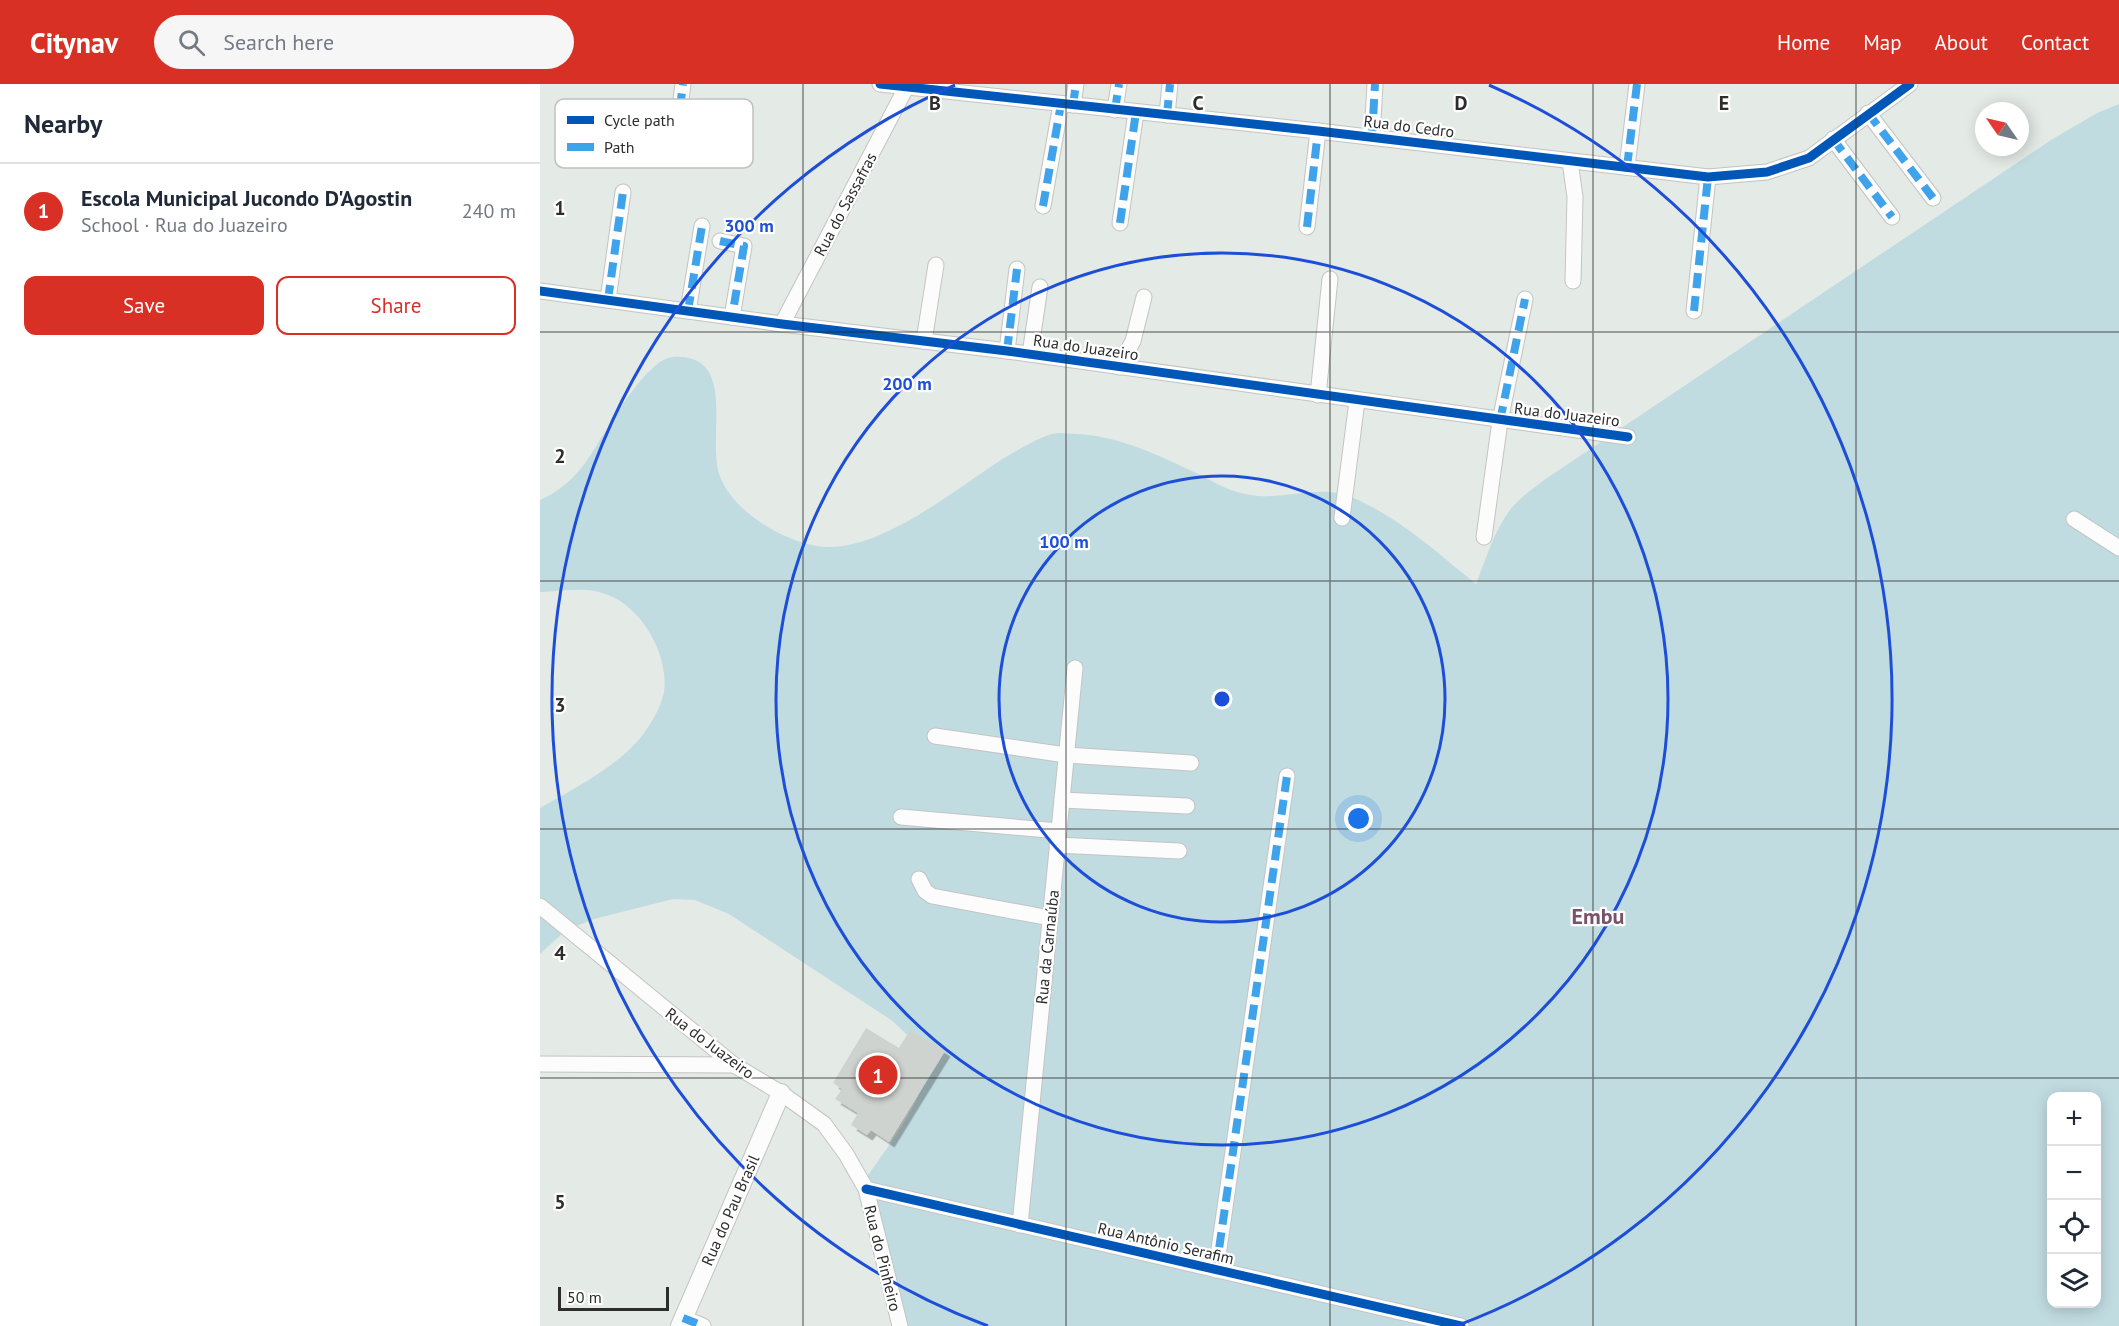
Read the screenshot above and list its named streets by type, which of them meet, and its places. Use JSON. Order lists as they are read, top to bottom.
{
  "streets": {
    "street": [
      "Rua do Cedro",
      "Rua do Sassafras",
      "Rua do Juazeiro",
      "Rua da Carnaúba",
      "Rua do Pau Brasil",
      "Rua Antônio Serafim",
      "Rua do Pinheiro"
    ]
  },
  "crossings": [
    ["Rua do Cedro", "Rua do Sassafras"],
    ["Rua do Sassafras", "Rua do Juazeiro"],
    ["Rua do Juazeiro", "Rua do Pau Brasil"],
    ["Rua do Juazeiro", "Rua Antônio Serafim"],
    ["Rua do Juazeiro", "Rua do Pinheiro"],
    ["Rua da Carnaúba", "Rua Antônio Serafim"],
    ["Rua Antônio Serafim", "Rua do Pinheiro"]
  ],
  "districts": ["Embu"],
  "legend": ["Cycle path", "Path"],
  "scale_bar": "50 m",
  "north": "top left",
  "page": {
    "header": "Citynav",
    "search": "Search here",
    "nav": [
      "Home",
      "Map",
      "About",
      "Contact"
    ],
    "heading": "Nearby",
    "list": [
      {
        "mark": "1",
        "name": "Escola Municipal Jucondo D'Agostin",
        "note": "School · Rua do Juazeiro",
        "value": "240 m"
      }
    ],
    "buttons": ["Save", "Share"],
    "pins": "1",
    "map_buttons": ["+", "−"],
    "scale": "50 m"
  },
  "grid": {
    "columns": [
      "B",
      "C",
      "D",
      "E"
    ],
    "rows": [
      "1",
      "2",
      "3",
      "4",
      "5"
    ]
  },
  "rings": ["300 m", "200 m", "100 m"]
}
